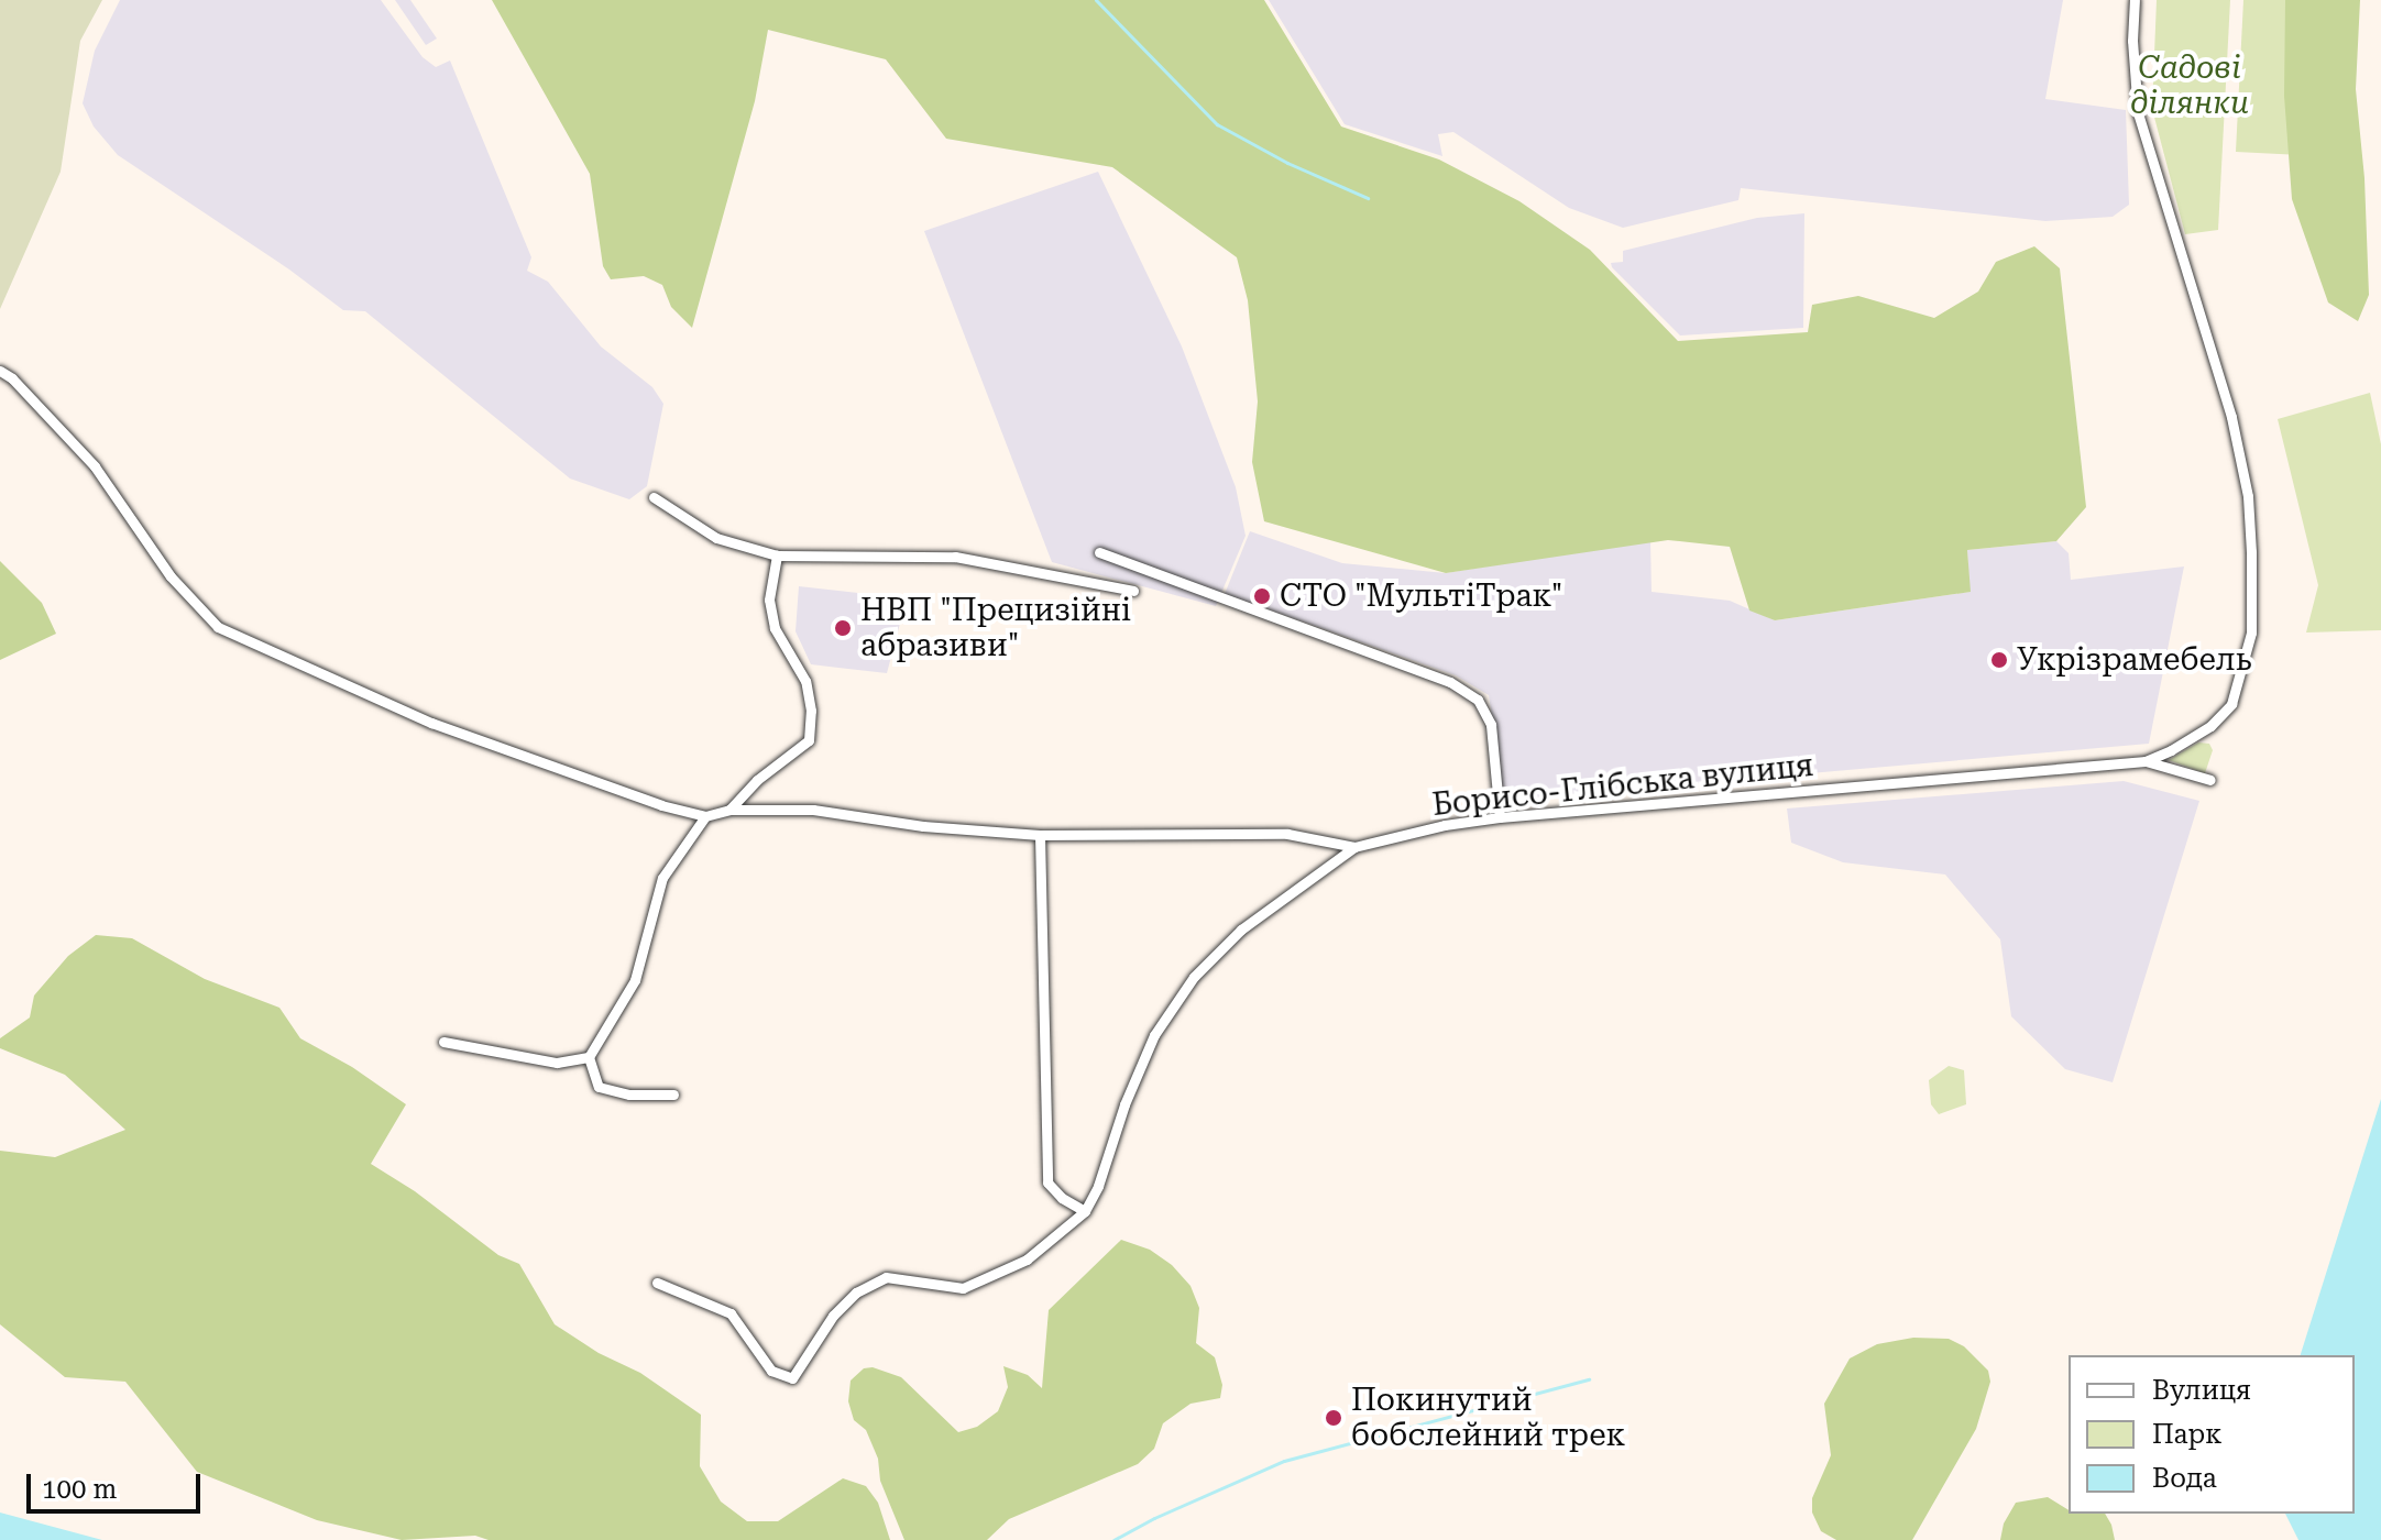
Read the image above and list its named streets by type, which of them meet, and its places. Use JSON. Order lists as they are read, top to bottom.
{
  "streets": {
    "street": ["Борисо-Глібська вулиця"]
  },
  "parks": ["Садові ділянки"],
  "places": [
    "СТО \"МультіТрак\"",
    "НВП \"Прецизійні абразиви\"",
    "Укрізрамебель",
    "Покинутий бобслейний трек"
  ],
  "legend": ["Вулиця", "Парк", "Вода"],
  "scale_bar": "100 m"
}
